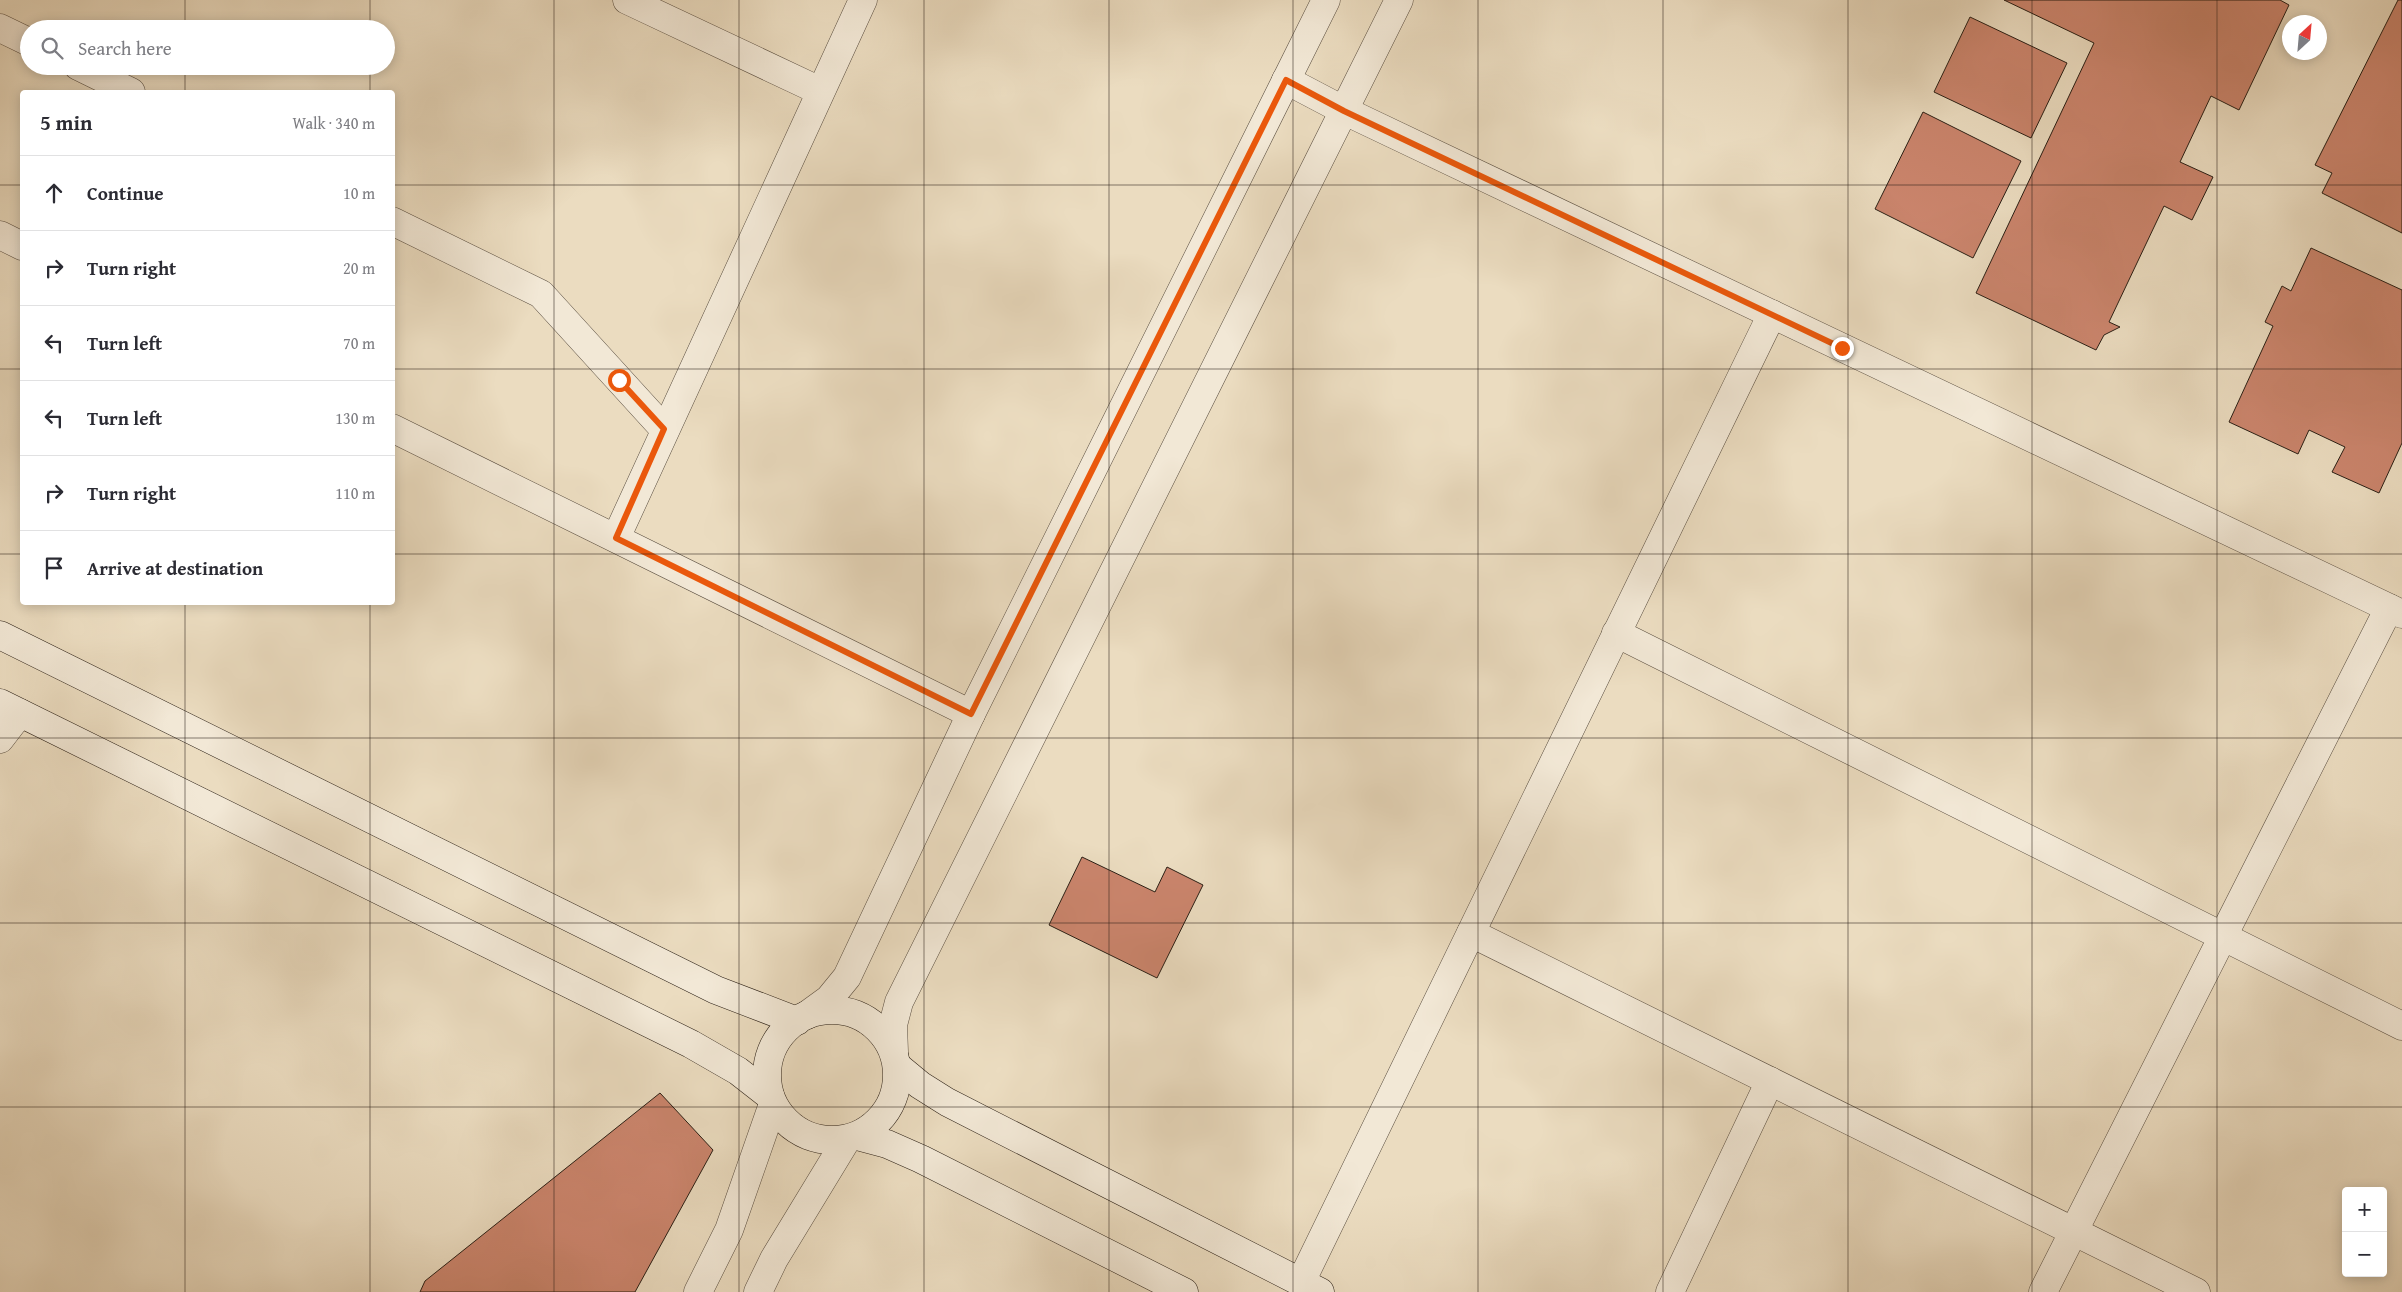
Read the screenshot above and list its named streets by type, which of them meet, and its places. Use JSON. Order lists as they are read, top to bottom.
{
  "north": "top right",
  "page": {
    "search": "Search here",
    "heading": ["5 min", "Walk · 340 m"],
    "list": [
      ["Continue", "10 m"],
      ["Turn right", "20 m"],
      ["Turn left", "70 m"],
      ["Turn left", "130 m"],
      ["Turn right", "110 m"],
      "Arrive at destination"
    ],
    "map_buttons": ["+", "−"]
  }
}
